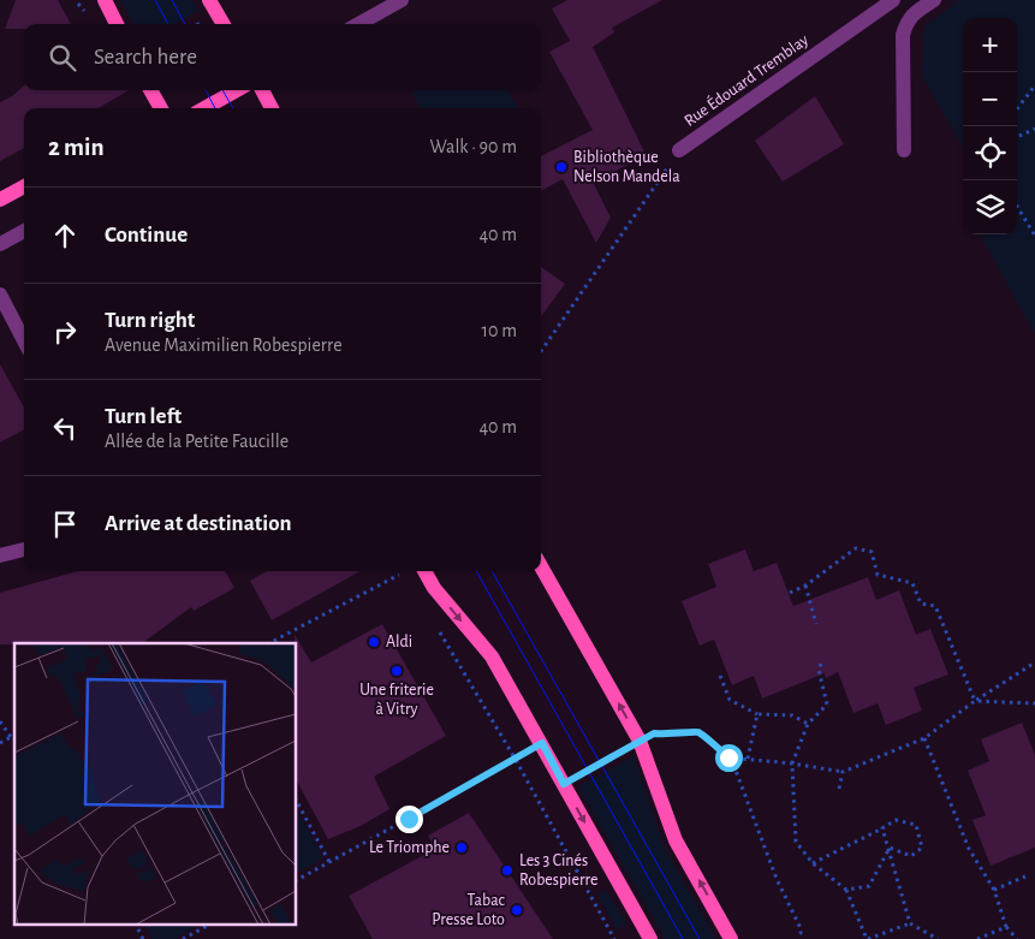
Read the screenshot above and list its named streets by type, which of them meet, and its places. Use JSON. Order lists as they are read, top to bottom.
{
  "streets": {
    "street": ["Rue Édouard Tremblay"]
  },
  "places": [
    "Bibliothèque Nelson Mandela",
    "Aldi",
    "Une friterie à Vitry",
    "Le Triomphe",
    "Les 3 Cinés Robespierre",
    "Tabac Presse Loto"
  ],
  "page": {
    "map_buttons": ["+", "−"],
    "search": "Search here",
    "heading": ["2 min", "Walk · 90 m"],
    "list": [
      ["Continue", "40 m"],
      ["Turn right", "Avenue Maximilien Robespierre", "10 m"],
      ["Turn left", "Allée de la Petite Faucille", "40 m"],
      "Arrive at destination"
    ]
  }
}
